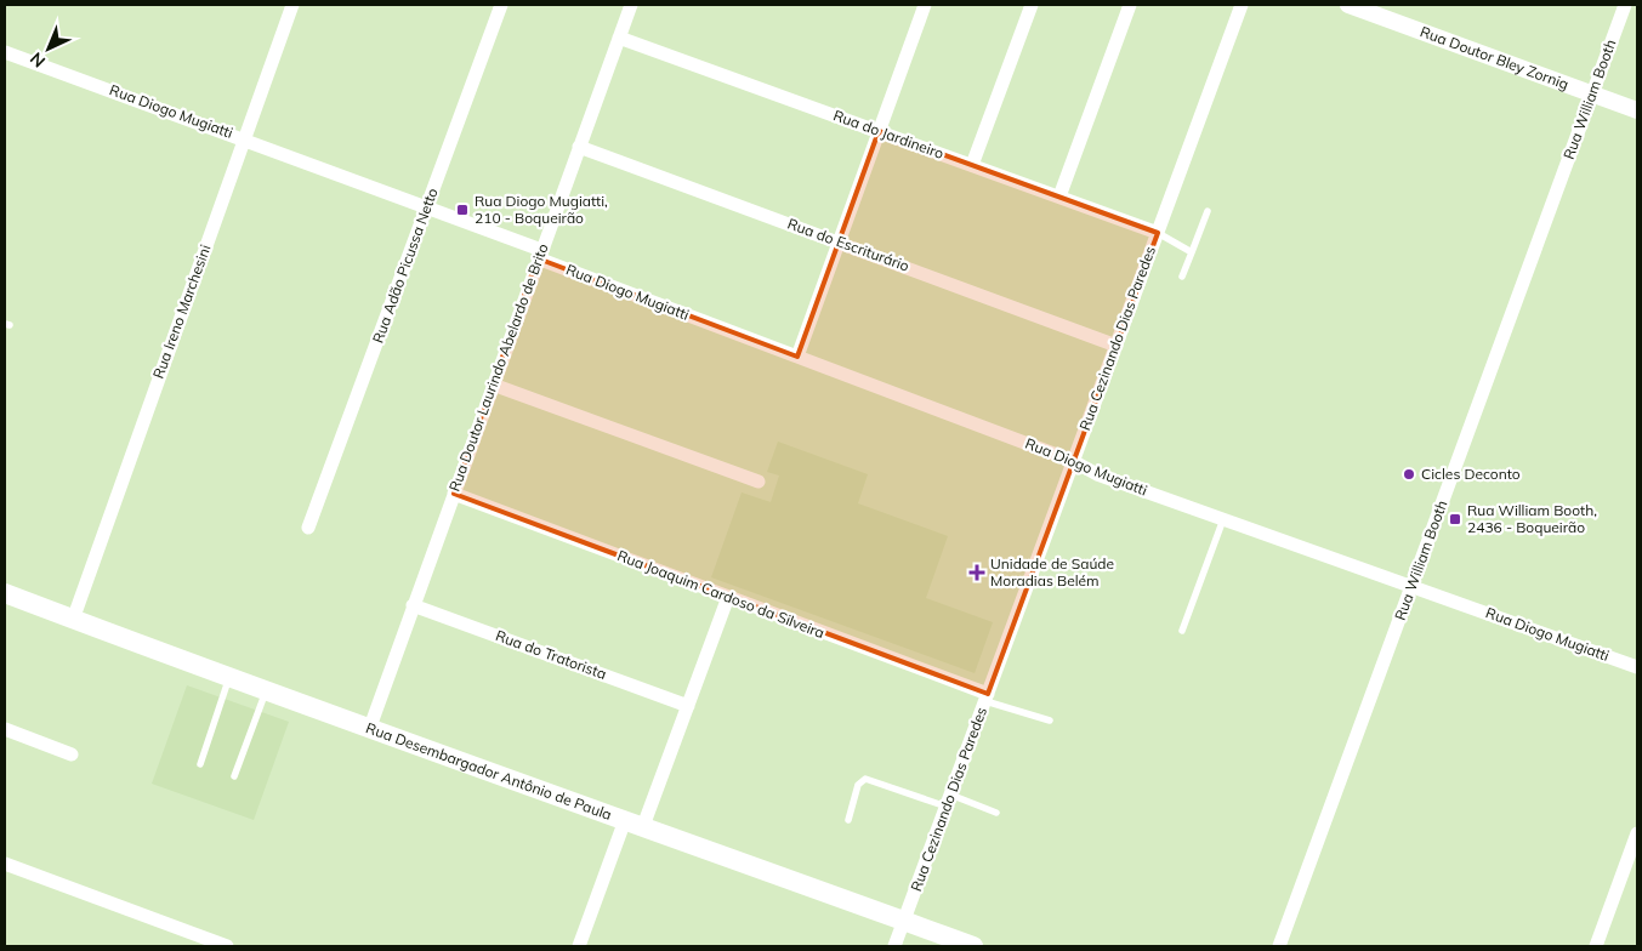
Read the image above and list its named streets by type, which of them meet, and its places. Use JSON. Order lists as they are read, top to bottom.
{
  "streets": {
    "main road": ["Rua Desembargador Antônio de Paula"],
    "street": [
      "Rua Doutor Bley Zornig",
      "Rua William Booth",
      "Rua Diogo Mugiatti",
      "Rua do Jardineiro",
      "Rua do Escriturário",
      "Rua Adão Picussa Netto",
      "Rua Ireno Marchesini",
      "Rua Cezinando Dias Paredes",
      "Rua Doutor Laurindo Abelardo de Brito",
      "Rua Joaquim Cardoso da Silveira",
      "Rua do Tratorista"
    ]
  },
  "crossings": [
    ["Rua Doutor Bley Zornig", "Rua William Booth"],
    ["Rua William Booth", "Rua Diogo Mugiatti"],
    ["Rua Diogo Mugiatti", "Rua Adão Picussa Netto"],
    ["Rua Diogo Mugiatti", "Rua Ireno Marchesini"],
    ["Rua Diogo Mugiatti", "Rua Cezinando Dias Paredes"],
    ["Rua Diogo Mugiatti", "Rua Doutor Laurindo Abelardo de Brito"],
    ["Rua do Jardineiro", "Rua Cezinando Dias Paredes"],
    ["Rua do Jardineiro", "Rua Doutor Laurindo Abelardo de Brito"],
    ["Rua do Escriturário", "Rua Cezinando Dias Paredes"],
    ["Rua do Escriturário", "Rua Doutor Laurindo Abelardo de Brito"],
    ["Rua Ireno Marchesini", "Rua Desembargador Antônio de Paula"],
    ["Rua Cezinando Dias Paredes", "Rua Joaquim Cardoso da Silveira"],
    ["Rua Cezinando Dias Paredes", "Rua Desembargador Antônio de Paula"],
    ["Rua Doutor Laurindo Abelardo de Brito", "Rua Joaquim Cardoso da Silveira"],
    ["Rua Doutor Laurindo Abelardo de Brito", "Rua do Tratorista"],
    ["Rua Doutor Laurindo Abelardo de Brito", "Rua Desembargador Antônio de Paula"]
  ],
  "places": {
    "transit": ["Rua Diogo Mugiatti, 210 - Boqueirão", "Rua William Booth, 2436 - Boqueirão"],
    "other": ["Cicles Deconto"],
    "health": ["Unidade de Saúde Moradias Belém"]
  },
  "north": "bottom left"
}
